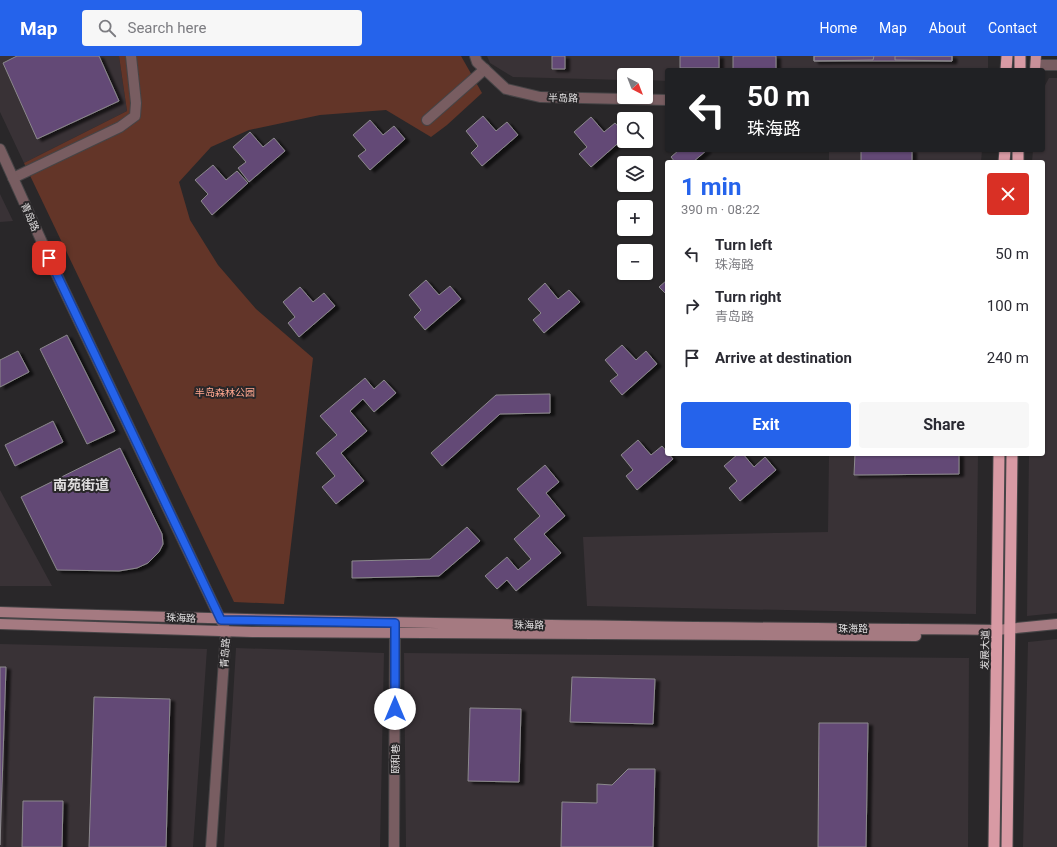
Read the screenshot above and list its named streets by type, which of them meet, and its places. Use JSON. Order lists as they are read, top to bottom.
{
  "streets": {
    "highway": ["发展大道"],
    "main road": ["珠海路"],
    "street": ["半岛路", "青岛路", "颐和巷"]
  },
  "crossings": [
    ["青岛路", "珠海路"],
    ["珠海路", "发展大道"],
    ["珠海路", "颐和巷"]
  ],
  "districts": ["南苑街道"],
  "parks": ["半岛森林公园"],
  "north": "bottom right",
  "page": {
    "header": "Map",
    "search": "Search here",
    "nav": [
      "Home",
      "Map",
      "About",
      "Contact"
    ],
    "map_buttons": ["+", "−"],
    "turn": ["50 m", "珠海路"],
    "heading": ["1 min", "390 m · 08:22"],
    "list": [
      {
        "name": "Turn left",
        "note": "珠海路",
        "value": "50 m"
      },
      {
        "name": "Turn right",
        "note": "青岛路",
        "value": "100 m"
      },
      {
        "name": "Arrive at destination",
        "value": "240 m"
      }
    ],
    "buttons": ["Exit", "Share"]
  }
}
